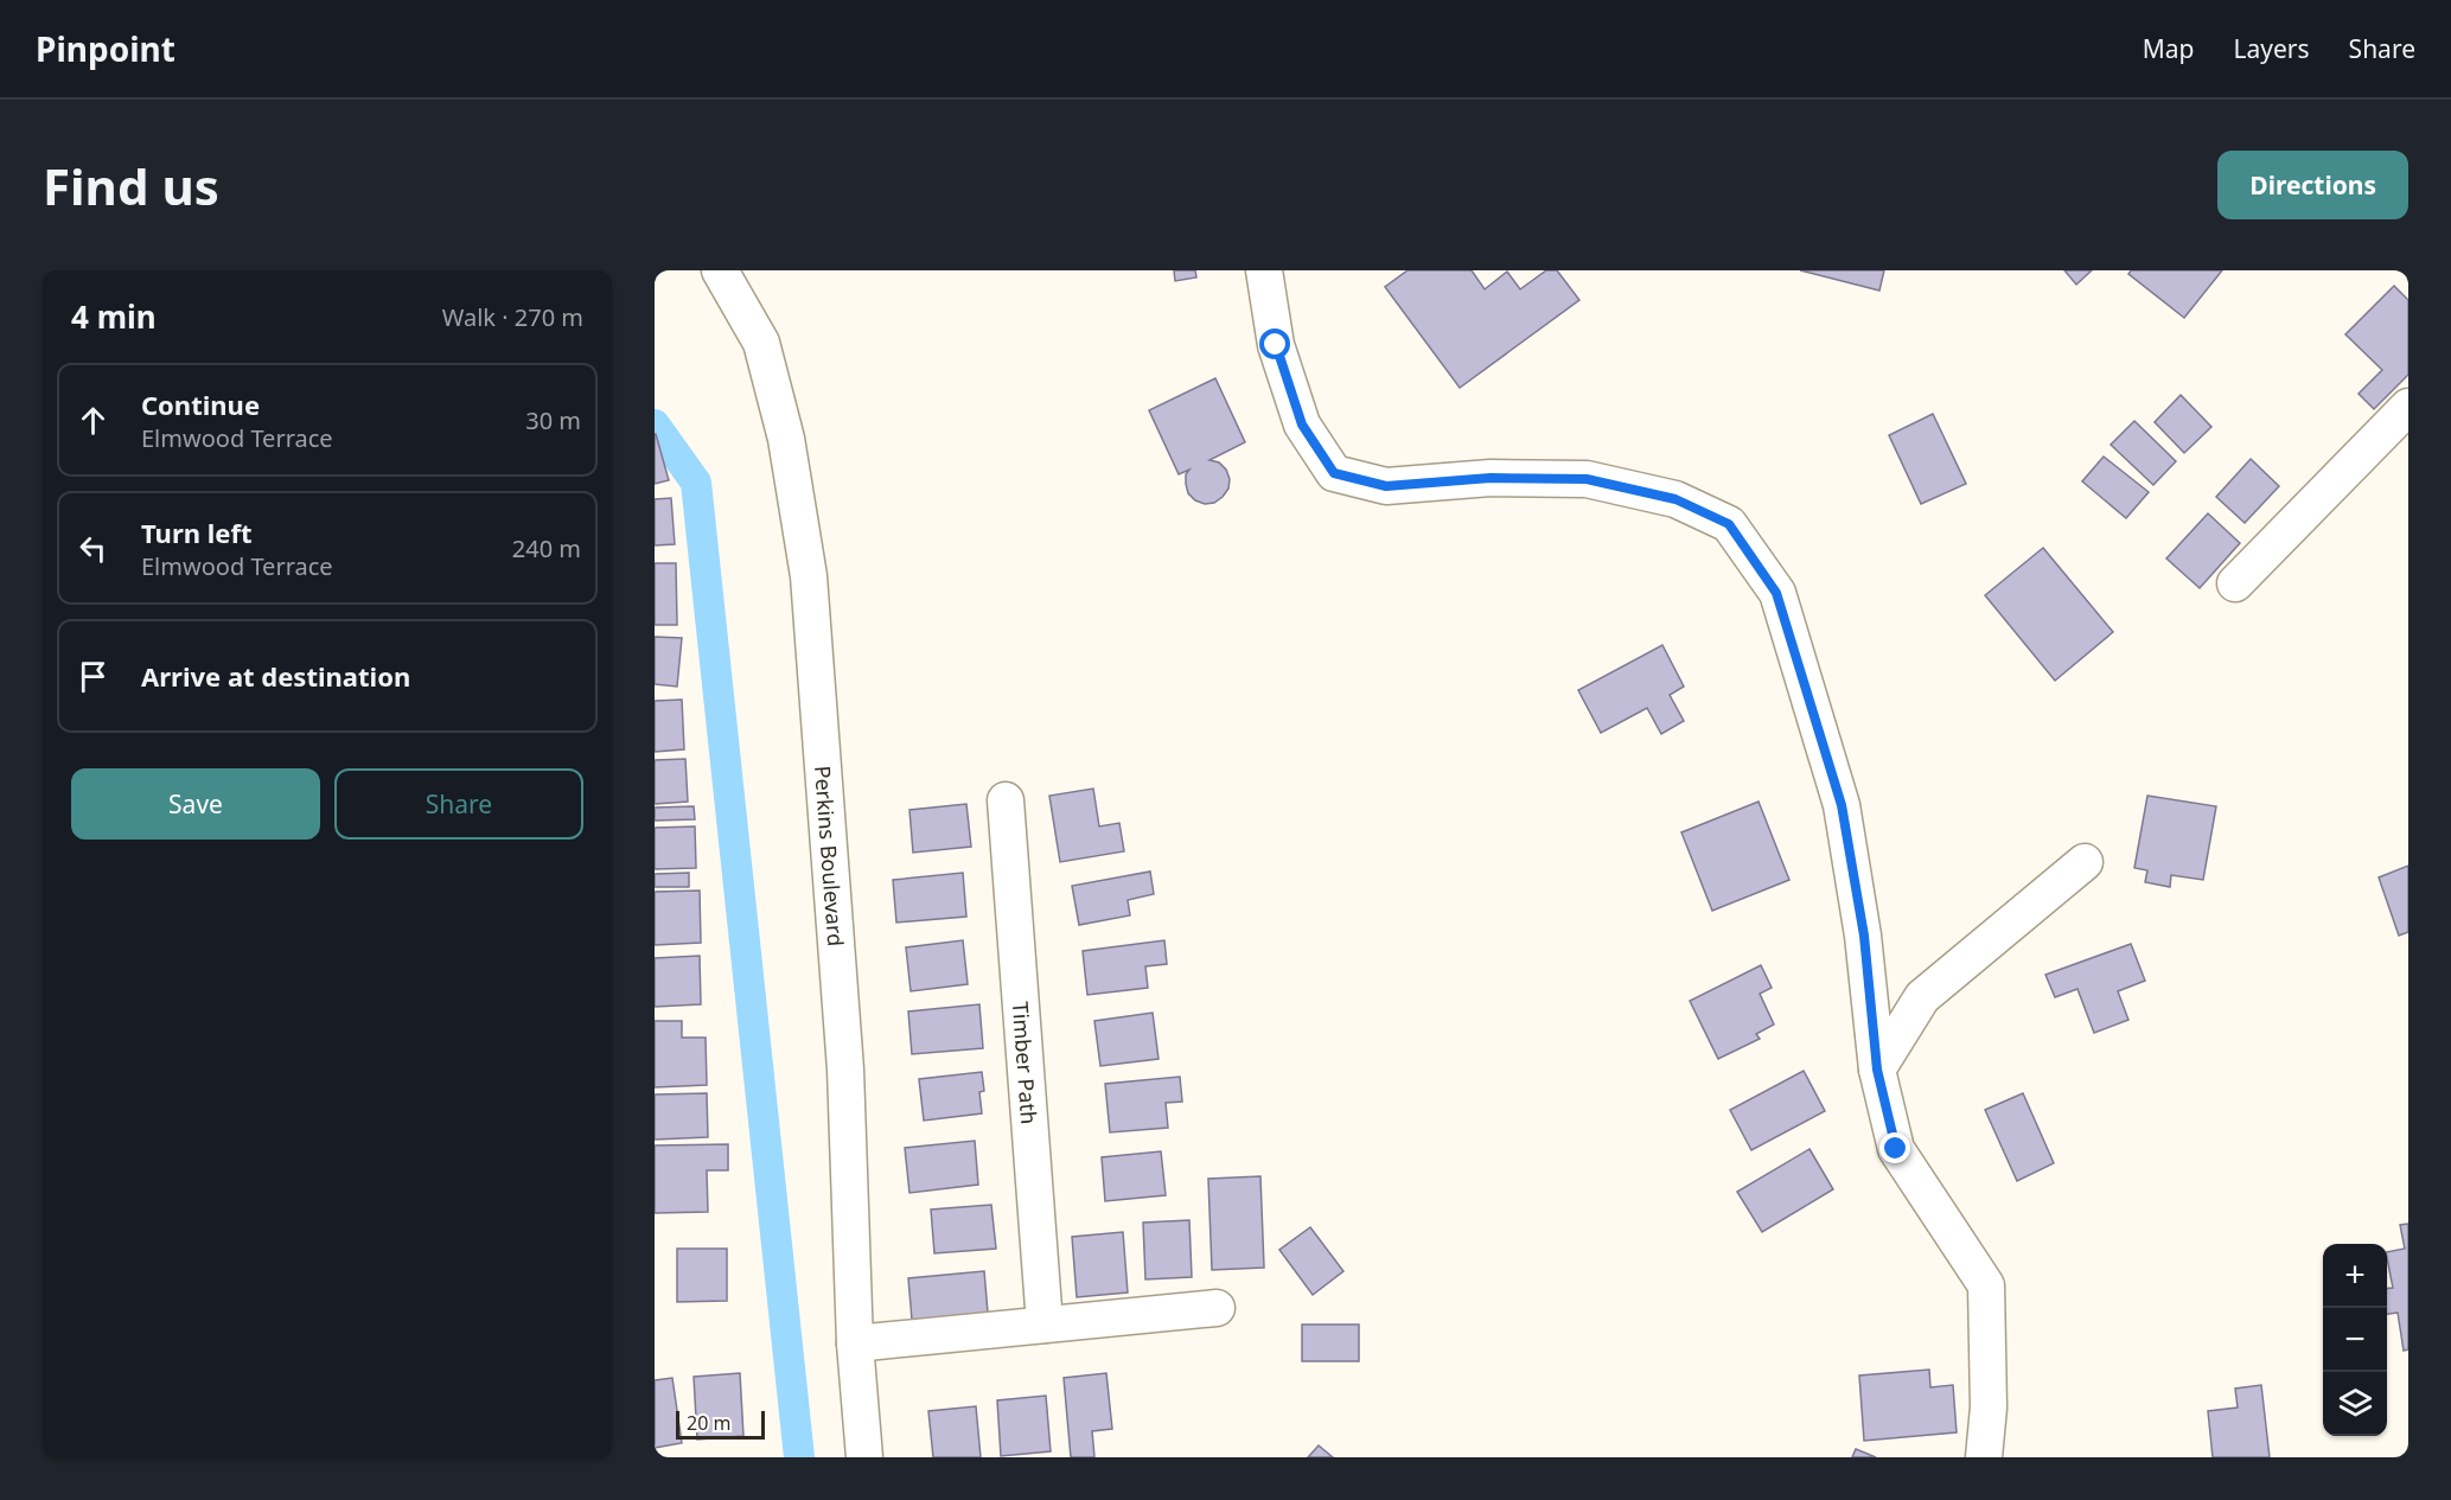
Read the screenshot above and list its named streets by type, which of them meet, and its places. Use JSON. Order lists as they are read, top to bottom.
{
  "streets": {
    "street": ["Perkins Boulevard", "Timber Path"]
  },
  "scale_bar": "20 m",
  "page": {
    "header": "Pinpoint",
    "nav": ["Map", "Layers", "Share"],
    "buttons": [
      "Directions",
      ["Save", "Share"]
    ],
    "title": "Find us",
    "heading": ["4 min", "Walk · 270 m"],
    "list": [
      ["Continue", "Elmwood Terrace", "30 m"],
      ["Turn left", "Elmwood Terrace", "240 m"],
      "Arrive at destination"
    ],
    "map_buttons": ["+", "−"],
    "scale": "20 m"
  }
}
